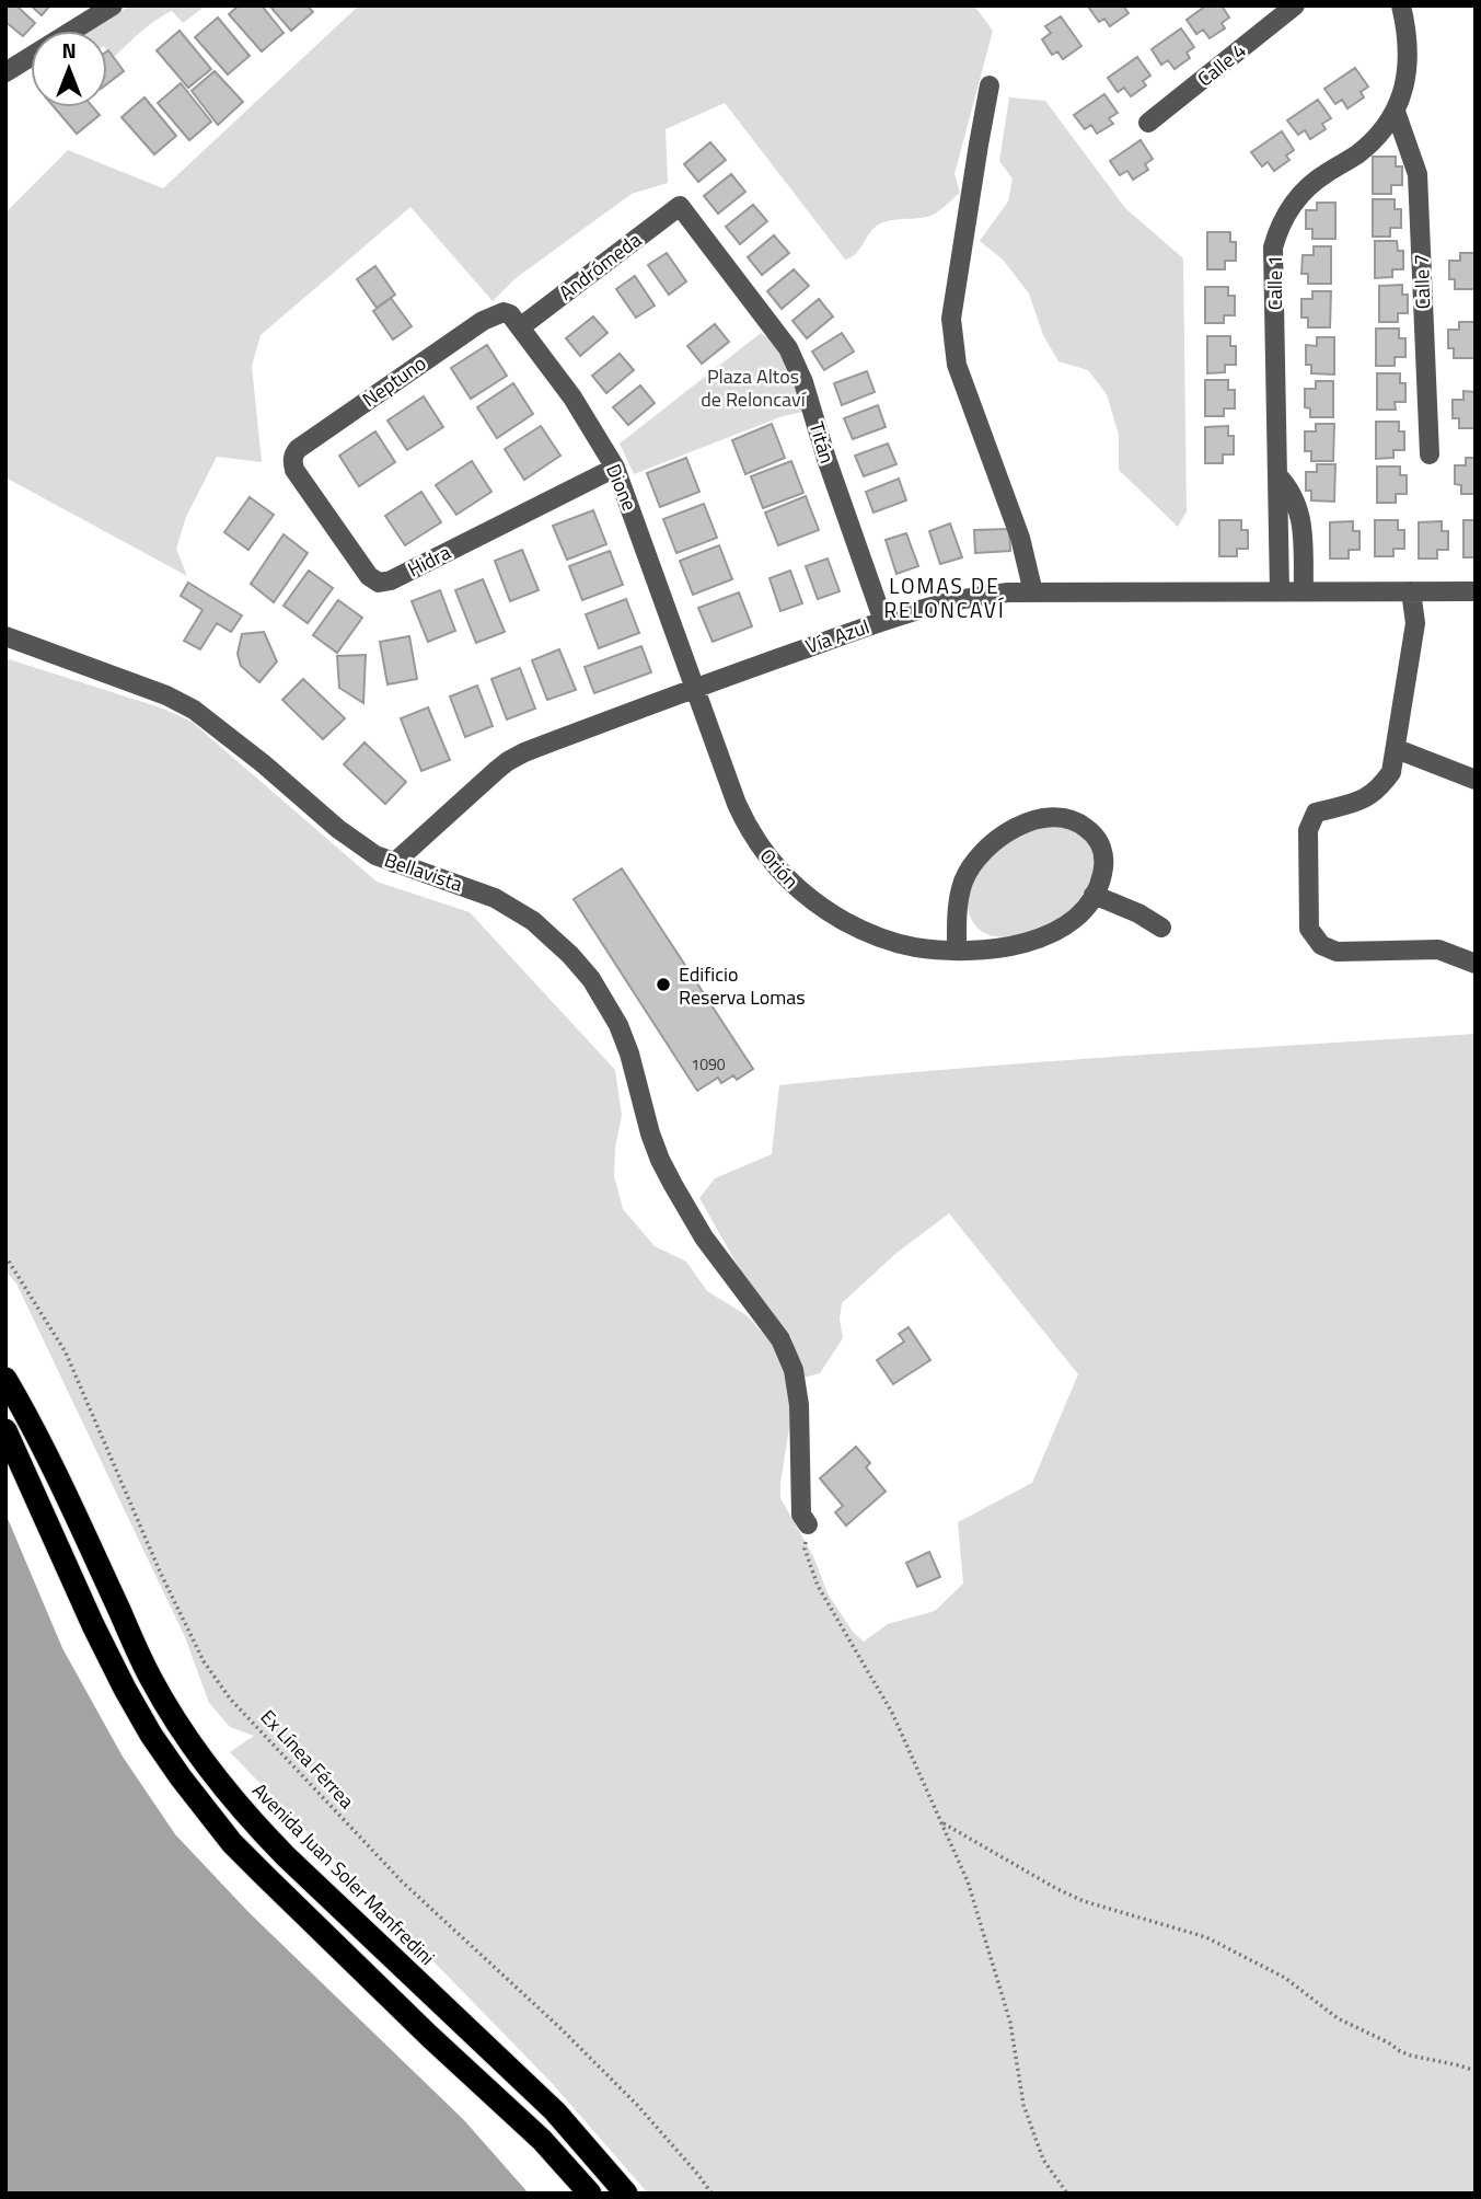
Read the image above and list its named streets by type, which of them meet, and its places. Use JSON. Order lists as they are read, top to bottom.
{
  "streets": {
    "highway": ["Avenida Juan Soler Manfredini"],
    "street": [
      "Calle 4",
      "Andrómeda",
      "Calle 7",
      "Calle 1",
      "Neptuno",
      "Titán",
      "Dione",
      "Hidra",
      "Vía Azul",
      "Orión",
      "Bellavista"
    ],
    "path": ["Ex Línea Férrea"]
  },
  "crossings": [
    ["Andrómeda", "Titán"],
    ["Andrómeda", "Dione"],
    ["Calle 7", "Calle 1"],
    ["Calle 1", "Vía Azul"],
    ["Neptuno", "Dione"],
    ["Neptuno", "Hidra"],
    ["Titán", "Vía Azul"],
    ["Dione", "Hidra"],
    ["Dione", "Vía Azul"],
    ["Dione", "Orión"],
    ["Vía Azul", "Orión"],
    ["Vía Azul", "Bellavista"]
  ],
  "districts": ["LOMAS DE RELONCAVÍ"],
  "parks": ["Plaza Altos de Reloncaví"],
  "places": ["Edificio Reserva Lomas"],
  "house_numbers": ["1090"],
  "north": "top"
}
